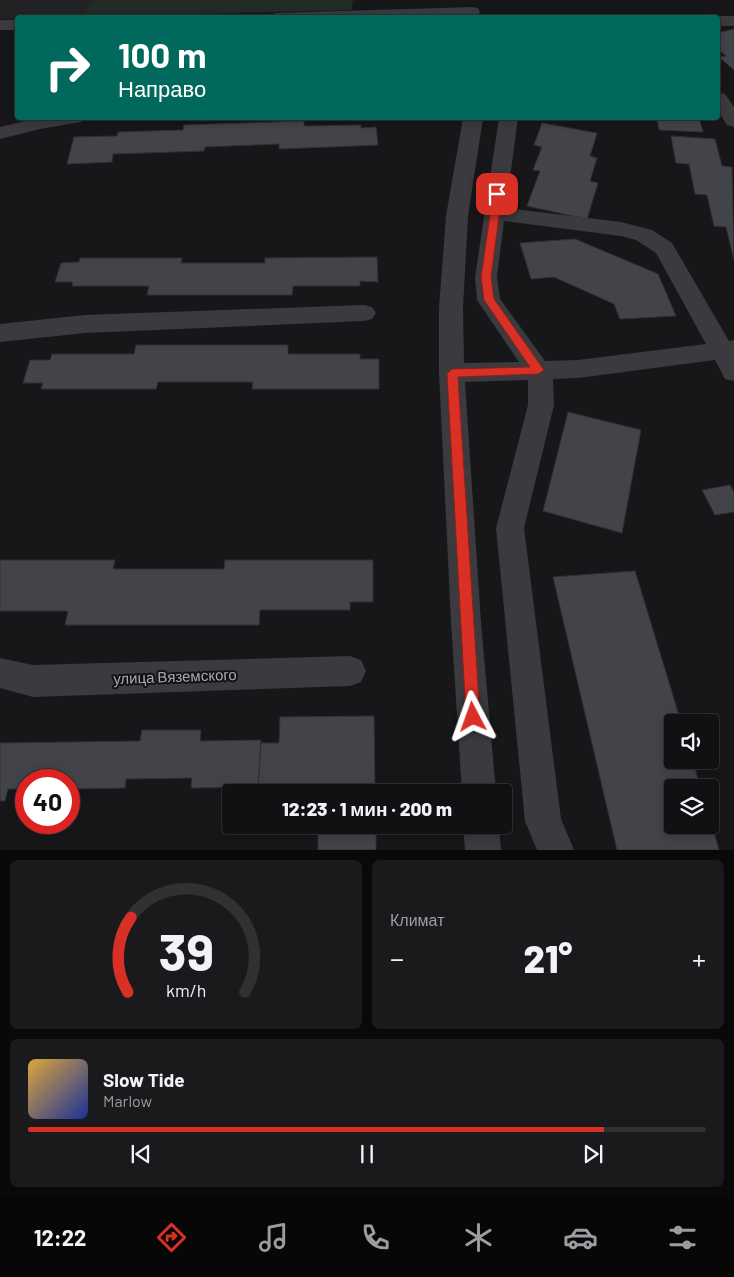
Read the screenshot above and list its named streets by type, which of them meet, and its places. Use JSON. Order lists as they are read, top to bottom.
{
  "streets": {
    "street": ["улица Вяземского"]
  },
  "page": {
    "turn": ["100 m", "Направо"],
    "limit": "40",
    "trip": "12:23 · 1 мин · 200 m",
    "tile": "Климат",
    "heat": ["−", "21°", "+"],
    "song": ["Slow Tide", "Marlow"],
    "tabs": "12:22",
    "gauge": ["39", "km/h"]
  }
}
